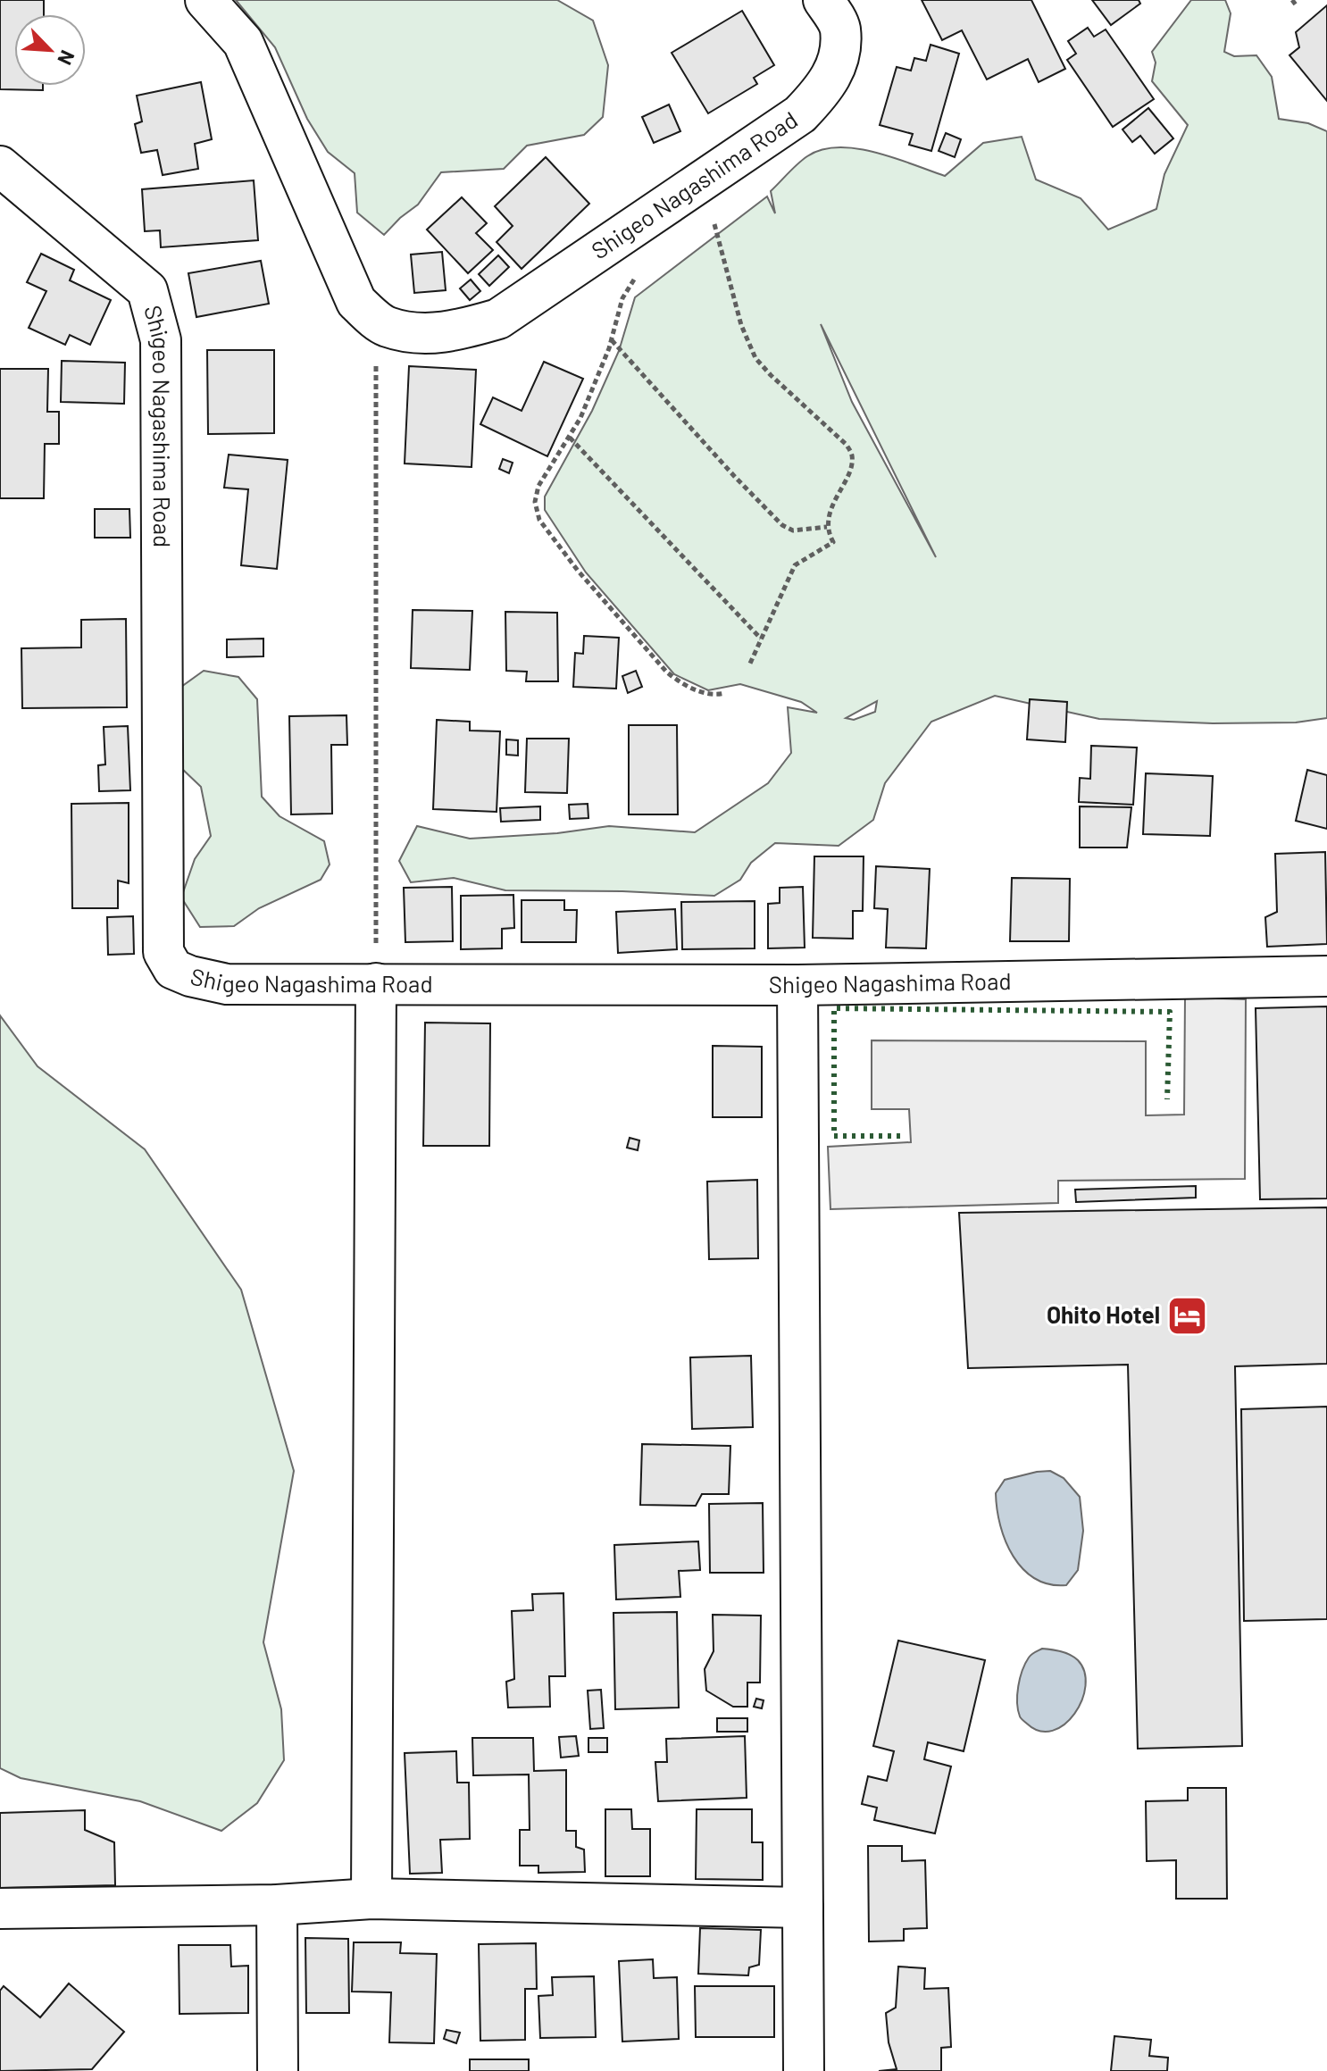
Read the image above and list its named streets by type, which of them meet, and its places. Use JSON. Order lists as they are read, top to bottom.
{
  "streets": {
    "street": ["Shigeo Nagashima Road"]
  },
  "places": {
    "hotel": ["Ohito Hotel"]
  },
  "north": "bottom right"
}
